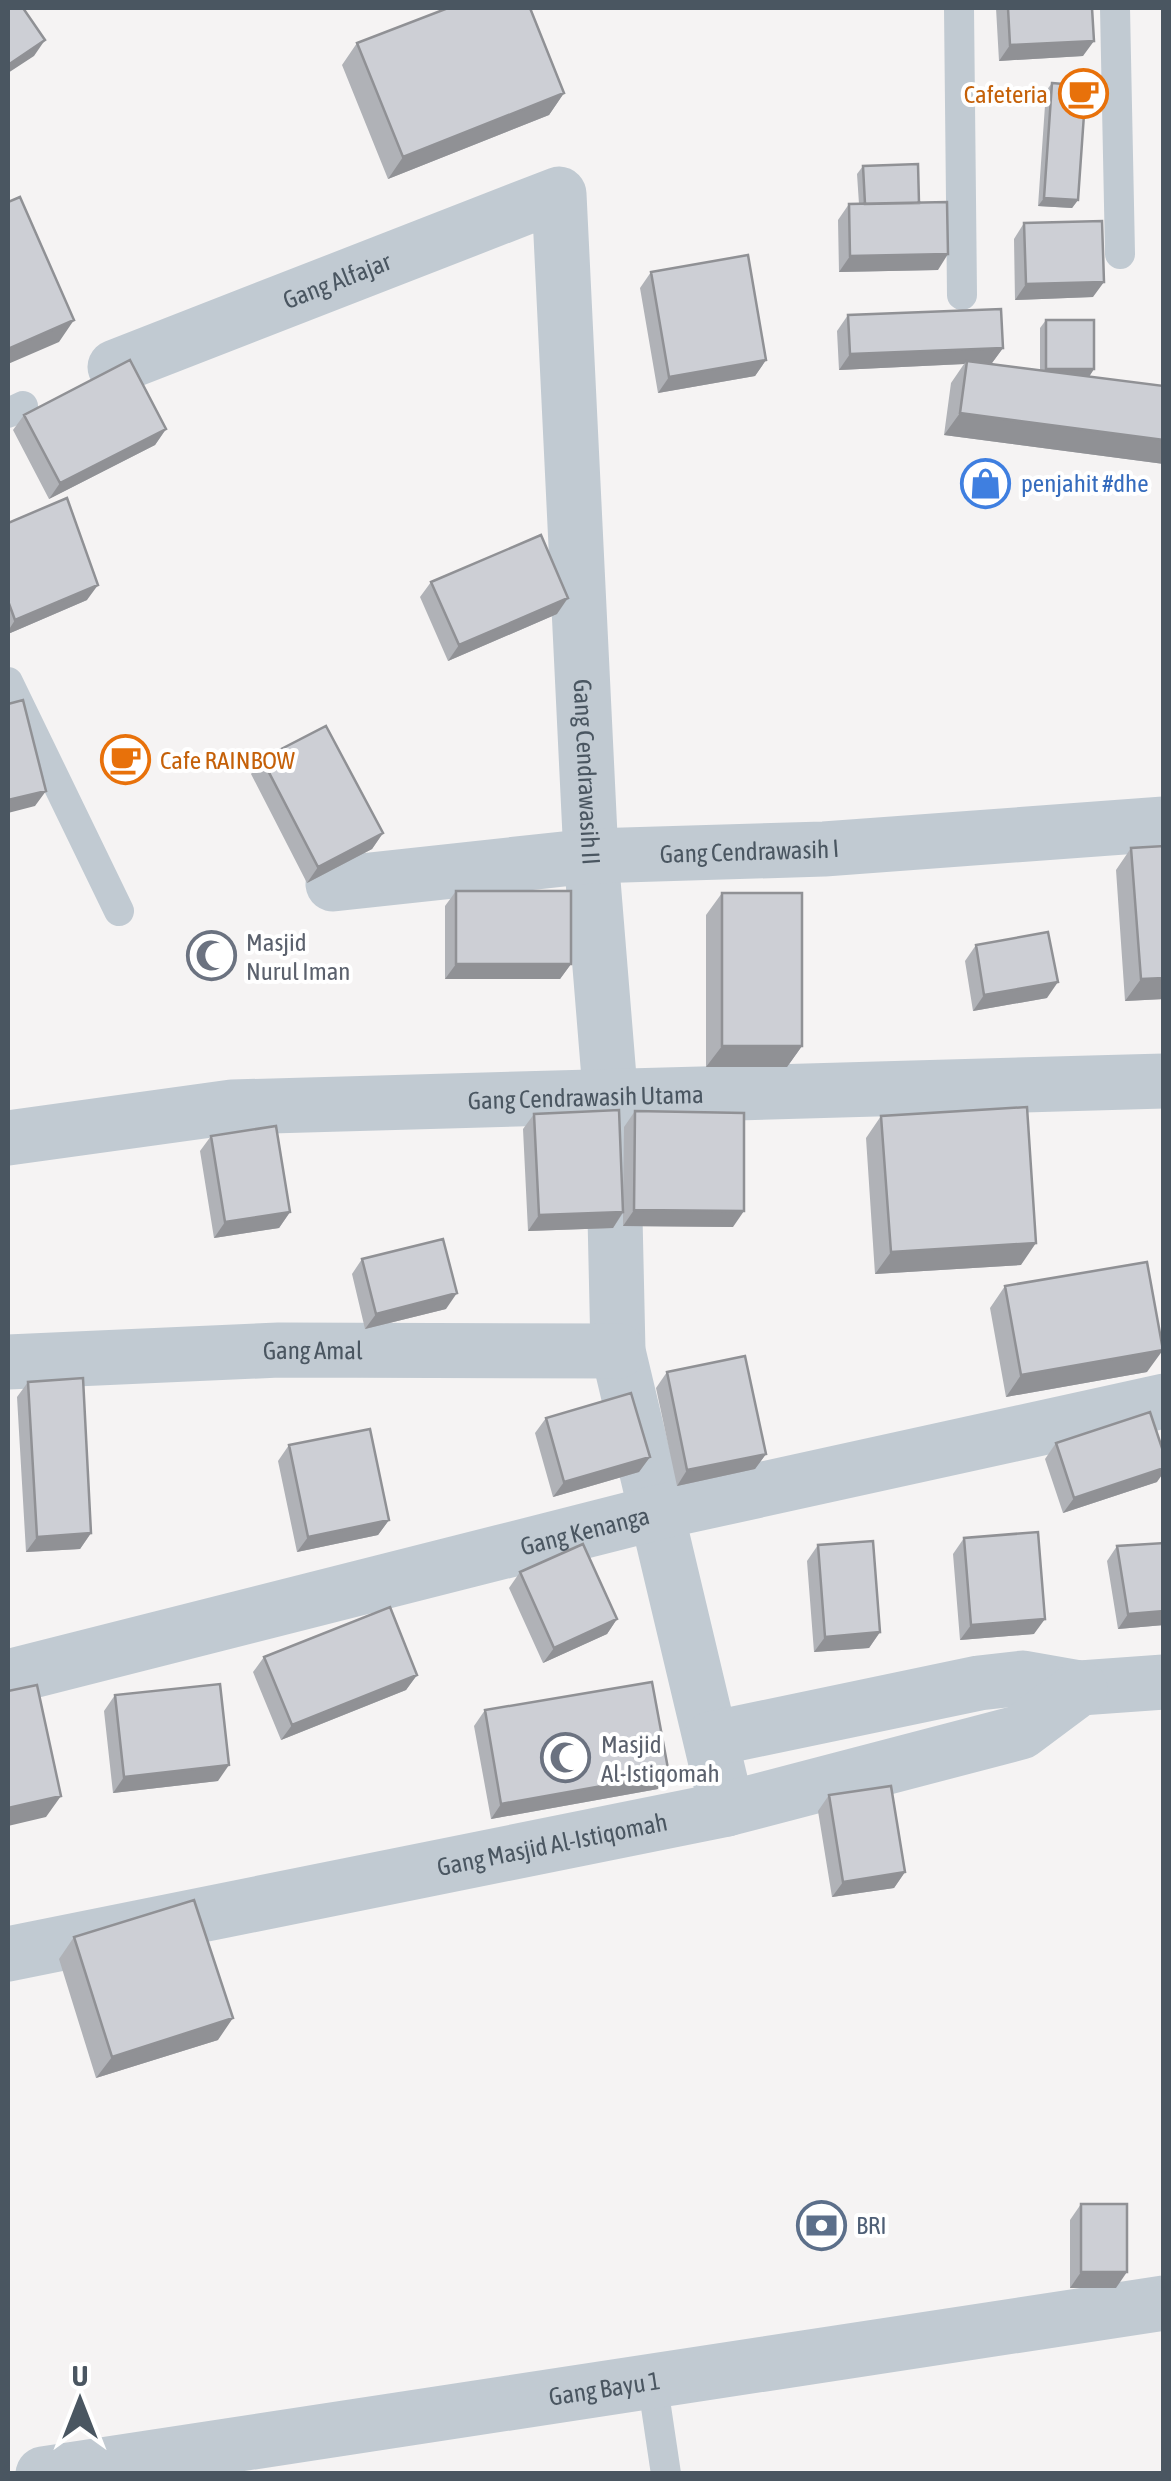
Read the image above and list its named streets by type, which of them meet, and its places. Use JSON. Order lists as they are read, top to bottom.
{
  "streets": {
    "street": [
      "Gang Alfajar",
      "Gang Cendrawasih II",
      "Gang Cendrawasih I",
      "Gang Cendrawasih Utama",
      "Gang Amal",
      "Gang Kenanga",
      "Gang Masjid Al-Istiqomah",
      "Gang Bayu 1"
    ]
  },
  "crossings": [
    ["Gang Alfajar", "Gang Cendrawasih II"],
    ["Gang Cendrawasih II", "Gang Cendrawasih I"],
    ["Gang Cendrawasih II", "Gang Cendrawasih Utama"],
    ["Gang Cendrawasih II", "Gang Amal"],
    ["Gang Cendrawasih II", "Gang Kenanga"],
    ["Gang Cendrawasih II", "Gang Masjid Al-Istiqomah"]
  ],
  "places": {
    "cafe": ["Cafeteria", "Cafe RAINBOW"],
    "shop": ["penjahit #dhe"],
    "mosque": ["Masjid Nurul Iman", "Masjid Al-Istiqomah"],
    "bank": ["BRI"]
  },
  "north": "top"
}
